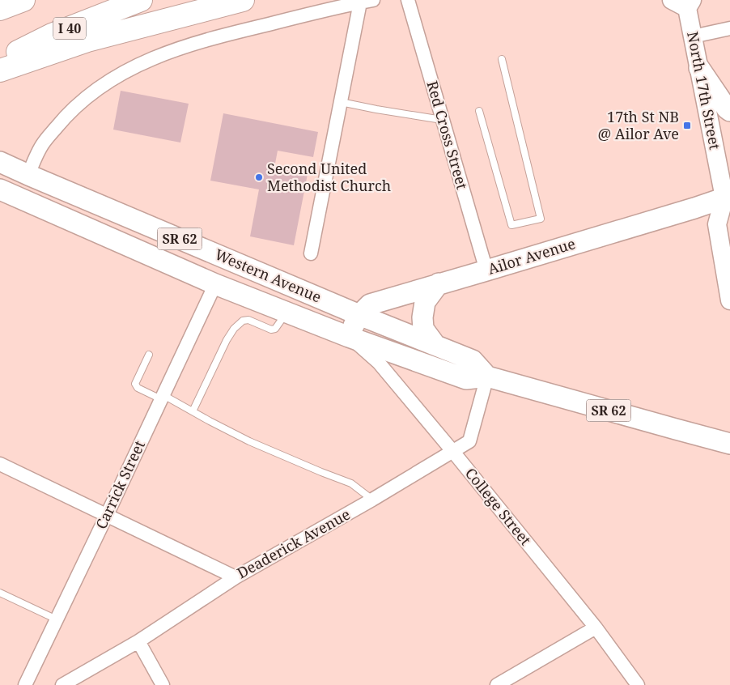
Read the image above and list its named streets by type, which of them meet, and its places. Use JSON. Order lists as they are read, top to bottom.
{
  "streets": {
    "highway": ["I 40"],
    "main road": [
      "North 17th Street",
      "SR 62",
      "Ailor Avenue",
      "Western Avenue"
    ],
    "street": [
      "Red Cross Street",
      "Carrick Street",
      "College Street",
      "Deaderick Avenue"
    ]
  },
  "crossings": [
    ["North 17th Street", "Ailor Avenue"],
    ["Red Cross Street", "Ailor Avenue"],
    ["Ailor Avenue", "Western Avenue"],
    ["Ailor Avenue", "College Street"],
    ["Western Avenue", "Carrick Street"],
    ["Western Avenue", "College Street"],
    ["Western Avenue", "Deaderick Avenue"],
    ["College Street", "Deaderick Avenue"]
  ],
  "places": {
    "transit": ["17th St NB @ Ailor Ave"],
    "other": ["Second United Methodist Church"]
  }
}
